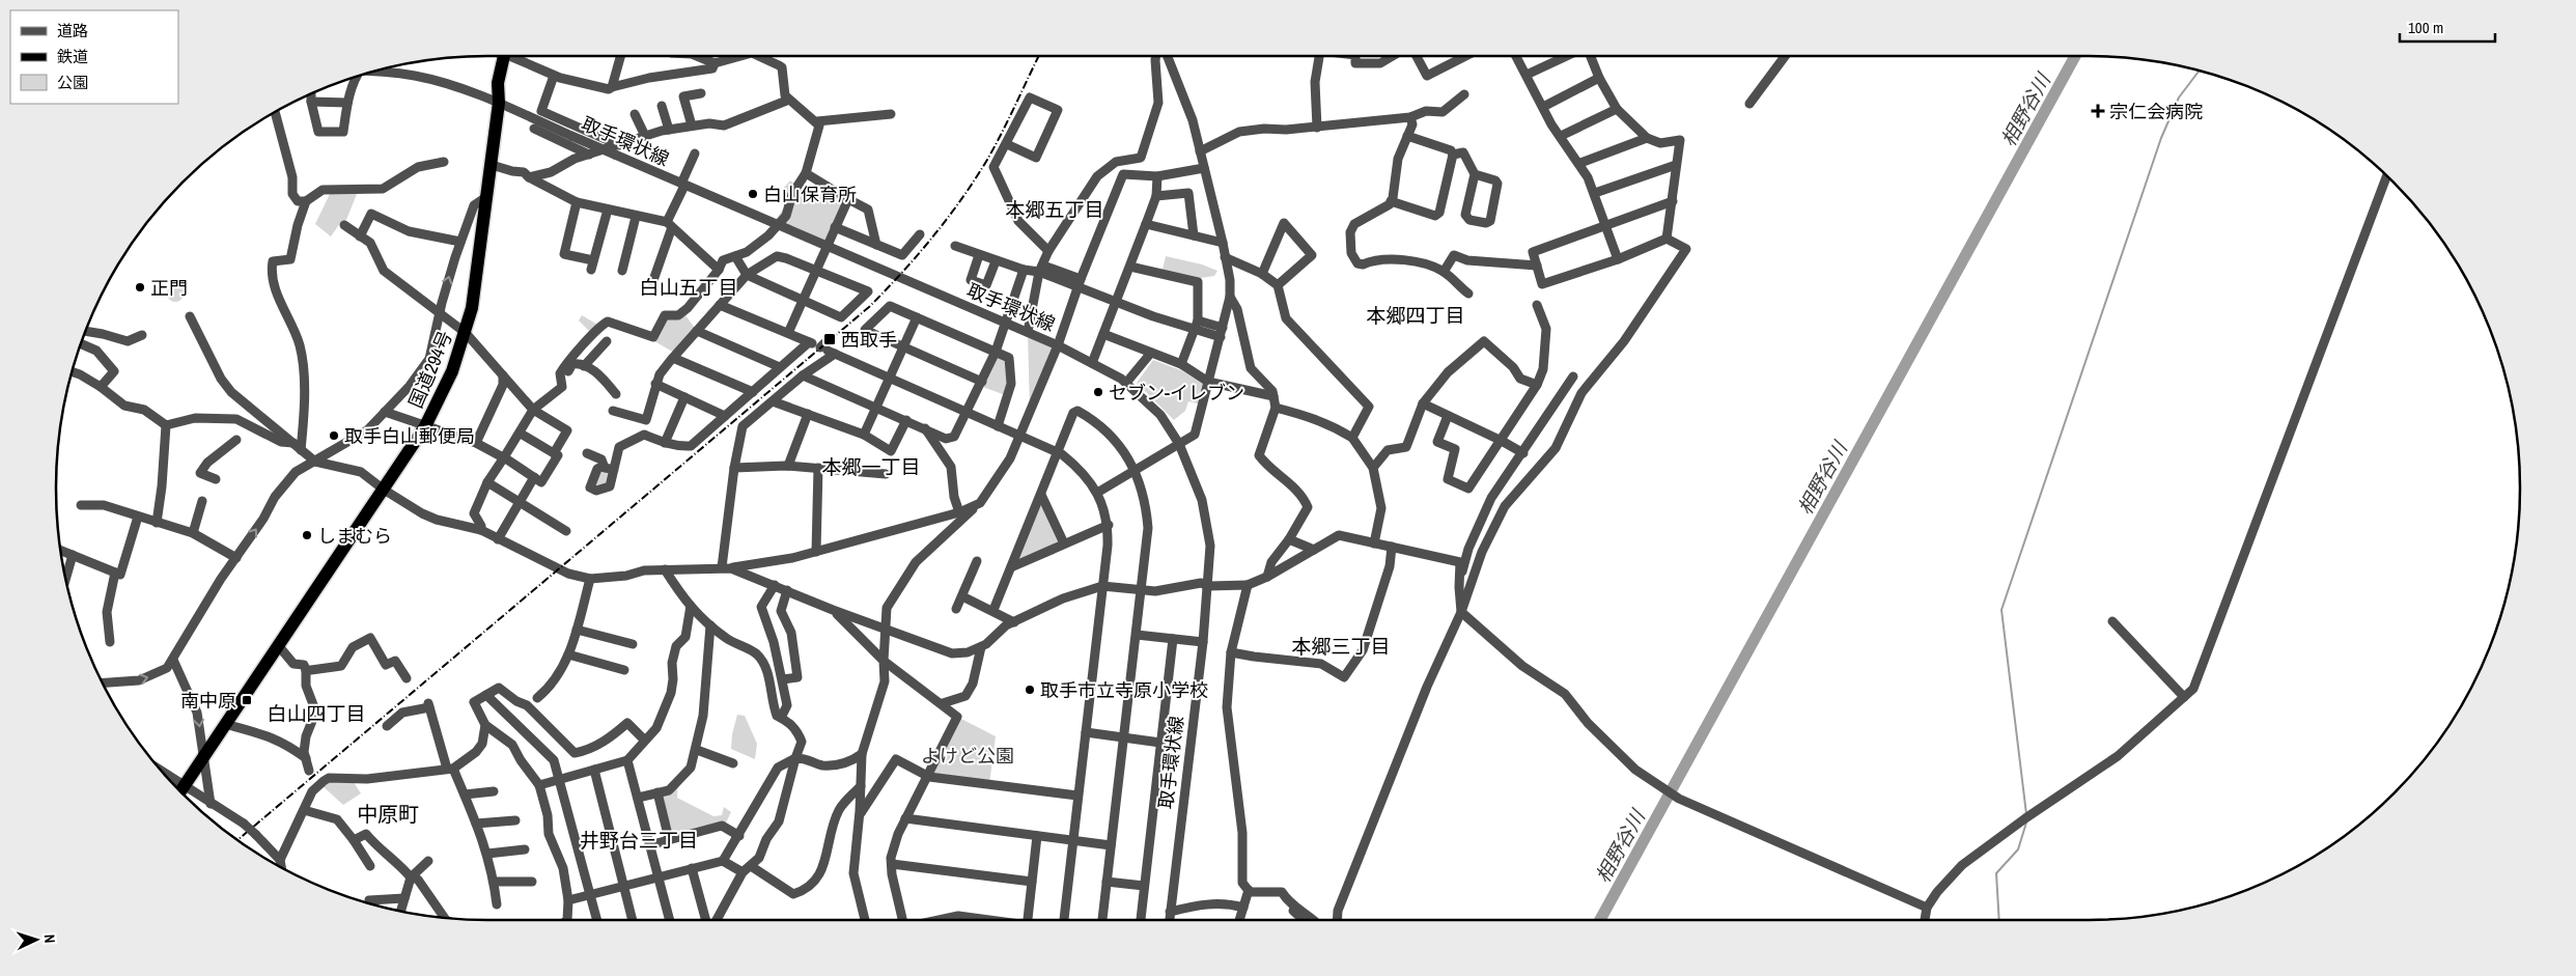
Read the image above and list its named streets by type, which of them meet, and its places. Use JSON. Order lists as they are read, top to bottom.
{
  "streets": {
    "highway": ["国道294号"],
    "street": ["取手環状線"]
  },
  "crossings": [
    ["取手環状線", "国道294号"]
  ],
  "districts": [
    "本郷五丁目",
    "白山五丁目",
    "本郷四丁目",
    "本郷一丁目",
    "本郷三丁目",
    "白山四丁目",
    "中原町",
    "井野台三丁目"
  ],
  "water": ["相野谷川"],
  "parks": ["よけど公園"],
  "places": {
    "health": ["宗仁会病院"],
    "other": [
      "白山保育所",
      "正門",
      "セブン-イレブン",
      "取手白山郵便局",
      "しまむら",
      "取手市立寺原小学校"
    ],
    "transit": ["西取手", "南中原"]
  },
  "legend": ["道路", "鉄道", "公園"],
  "scale_bar": "100 m",
  "north": "right"
}
